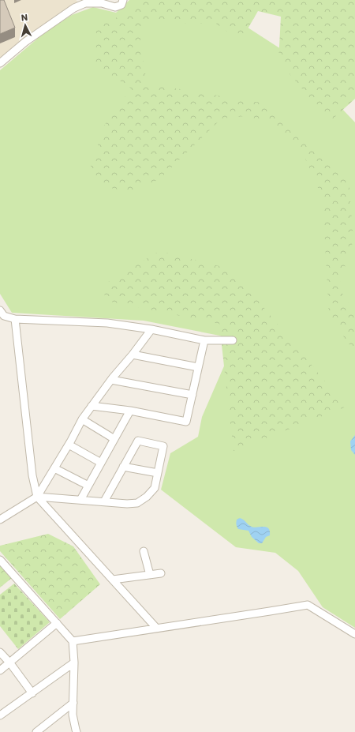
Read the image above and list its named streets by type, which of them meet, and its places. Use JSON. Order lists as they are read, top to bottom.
{
  "north": "top"
}
